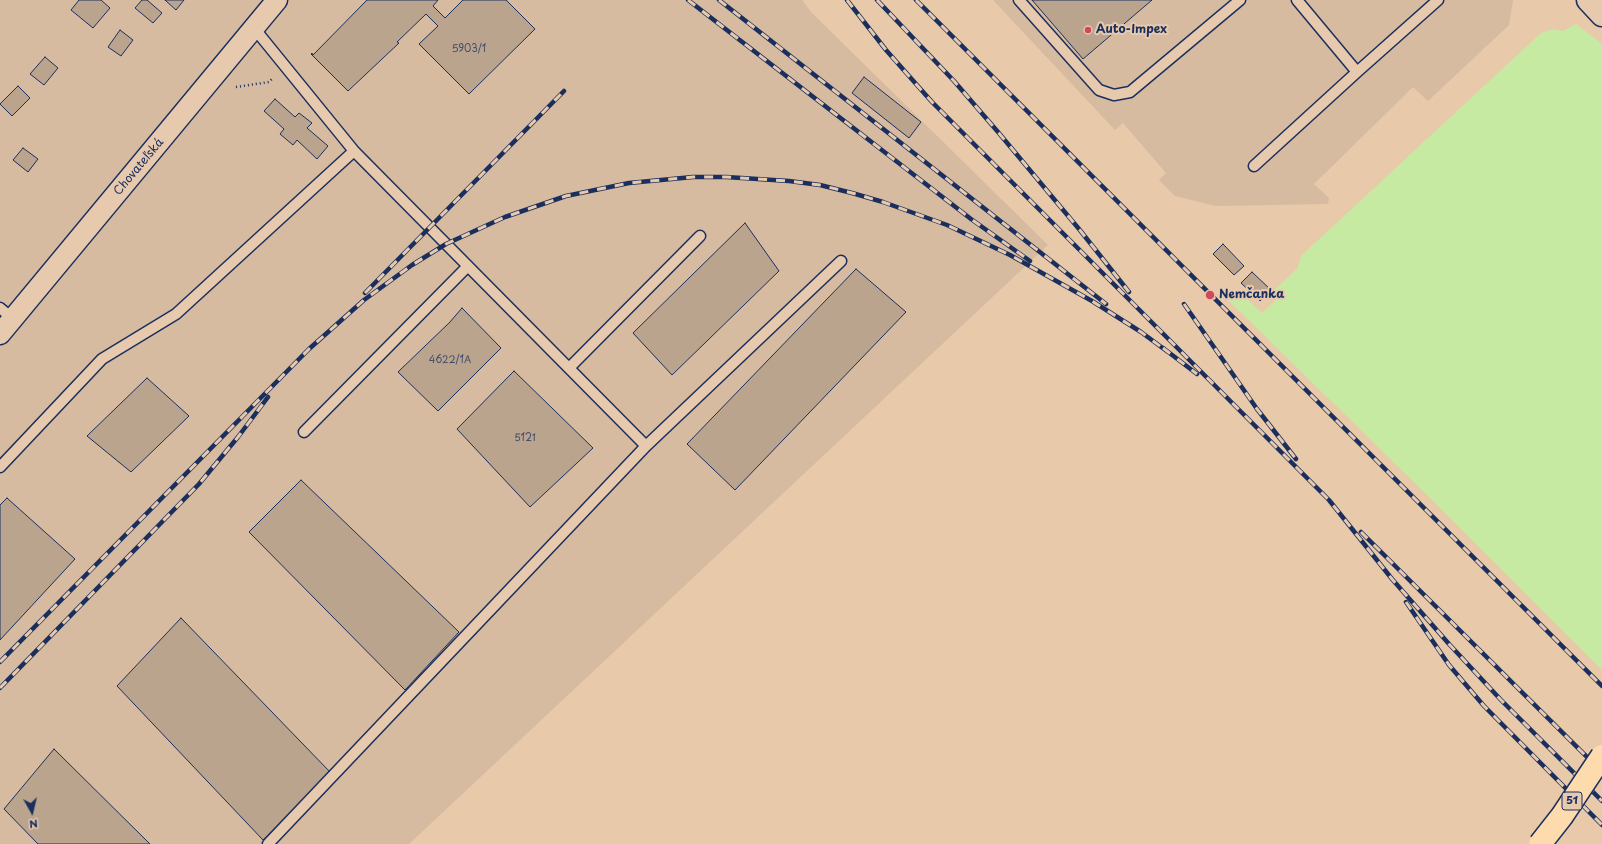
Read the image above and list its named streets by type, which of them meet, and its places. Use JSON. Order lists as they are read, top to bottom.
{
  "streets": {
    "main road": ["51"],
    "street": ["Chovateľská"]
  },
  "places": ["Auto-Impex", "Nemčanka"],
  "house_numbers": ["5903/1", "4622/1A", "5121"],
  "north": "bottom"
}
